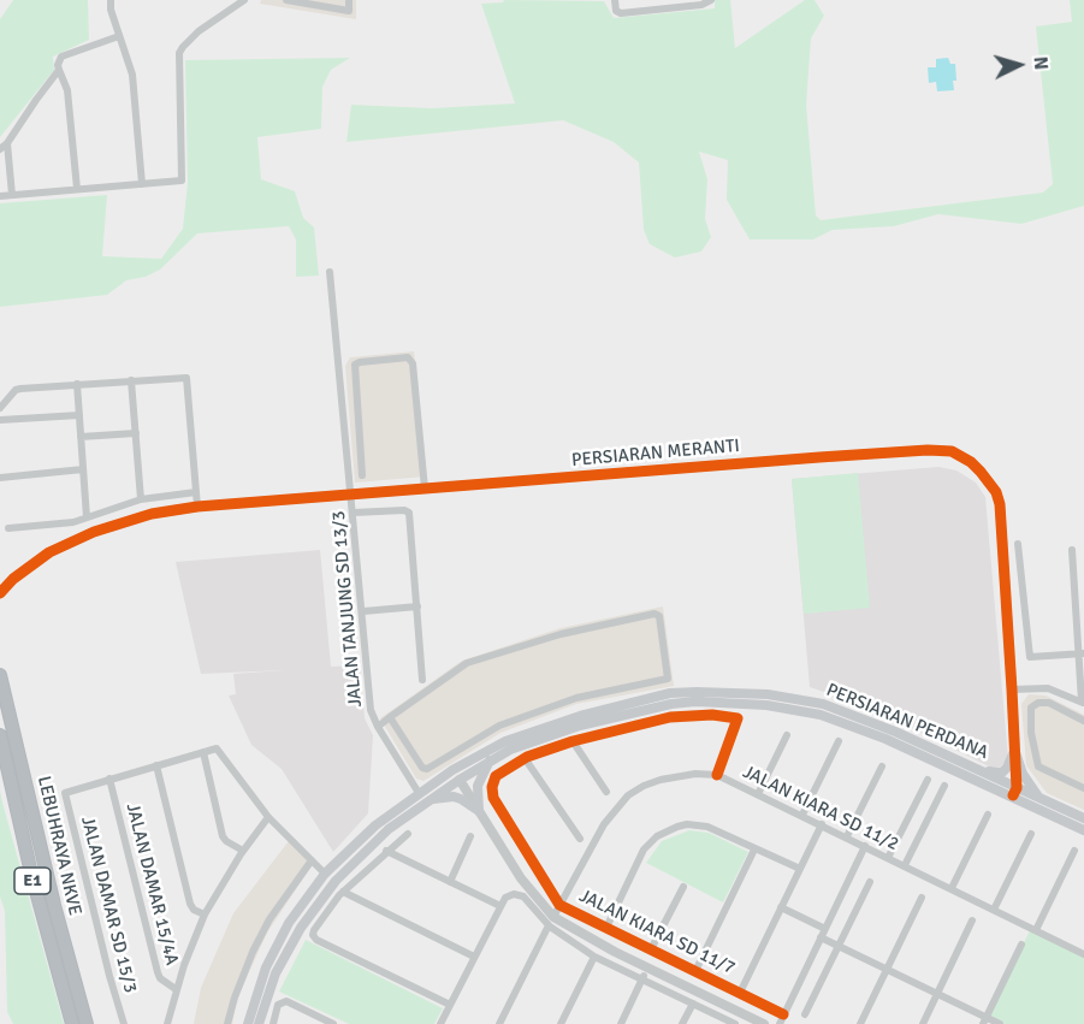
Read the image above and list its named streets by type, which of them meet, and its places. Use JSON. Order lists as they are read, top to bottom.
{
  "streets": {
    "highway": ["LEBUHRAYA NKVE", "E1"],
    "main road": ["PERSIARAN PERDANA"],
    "street": [
      "PERSIARAN MERANTI",
      "JALAN TANJUNG SD 13/3",
      "JALAN KIARA SD 11/2",
      "JALAN DAMAR 15/4A",
      "JALAN DAMAR SD 15/3",
      "JALAN KIARA SD 11/7"
    ]
  },
  "crossings": [
    ["PERSIARAN MERANTI", "JALAN TANJUNG SD 13/3"],
    ["PERSIARAN MERANTI", "PERSIARAN PERDANA"],
    ["JALAN TANJUNG SD 13/3", "PERSIARAN PERDANA"],
    ["JALAN KIARA SD 11/2", "JALAN KIARA SD 11/7"],
    ["JALAN DAMAR 15/4A", "JALAN DAMAR SD 15/3"]
  ],
  "north": "right"
}
